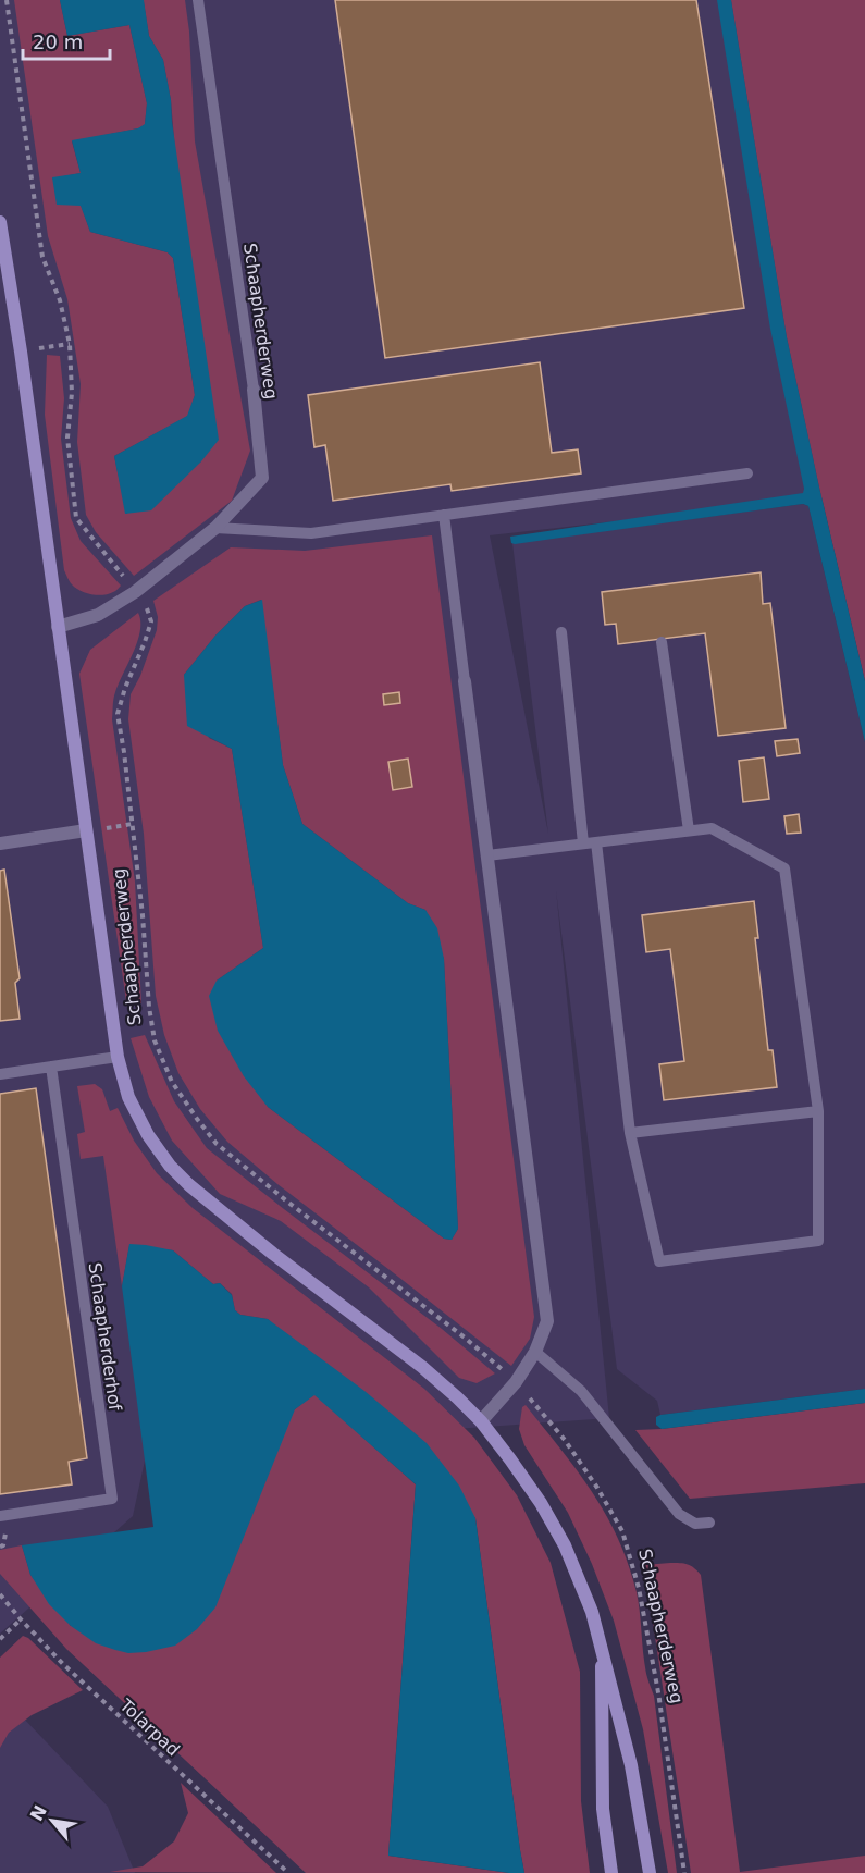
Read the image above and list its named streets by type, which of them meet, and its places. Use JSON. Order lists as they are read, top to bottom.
{
  "streets": {
    "street": ["Schaapherderweg"],
    "lane": ["Schaapherderhof"],
    "path": ["Tolarpad"]
  },
  "scale_bar": "20 m",
  "north": "top left"
}
